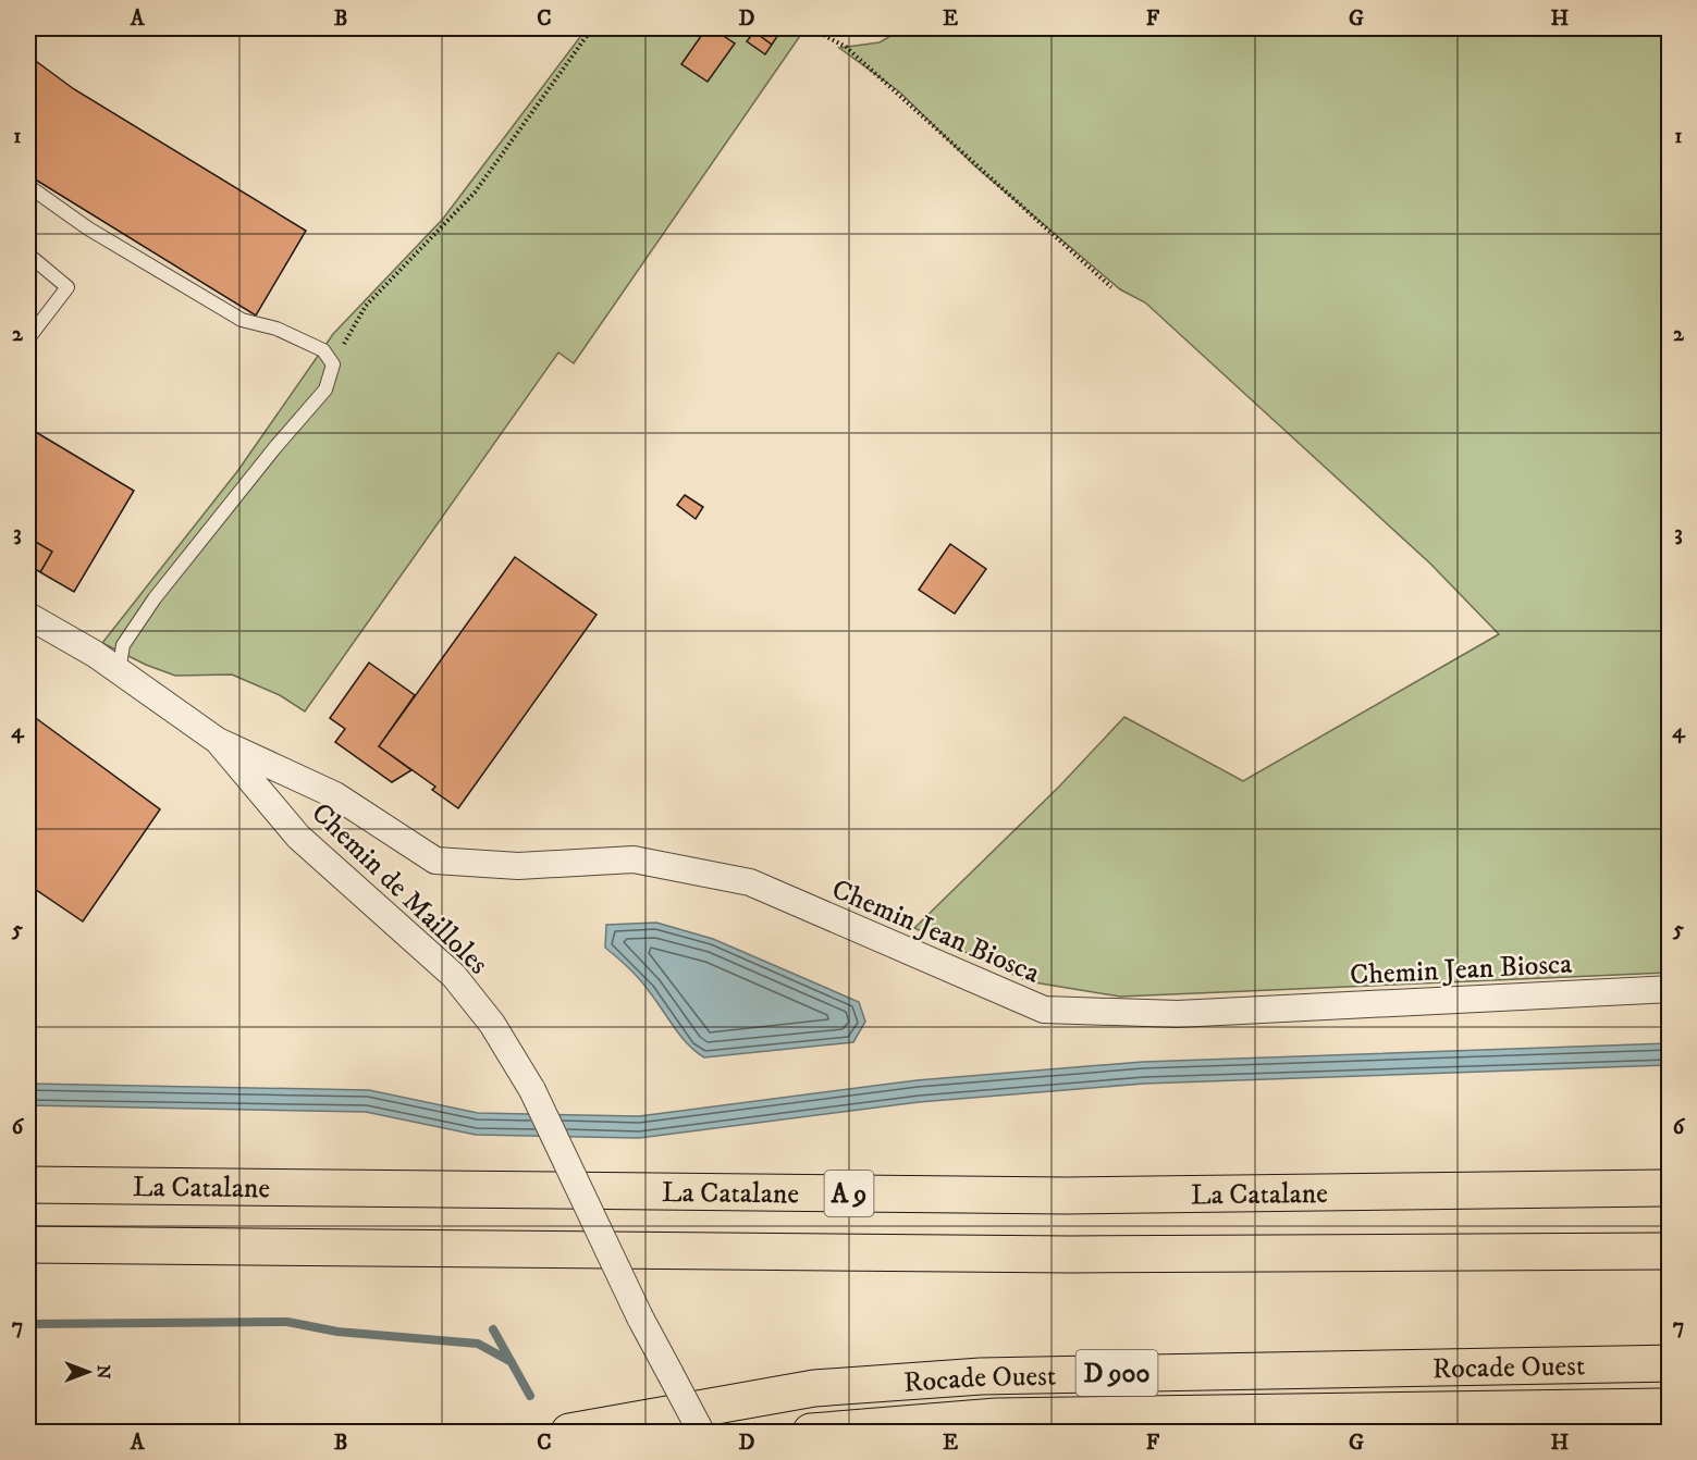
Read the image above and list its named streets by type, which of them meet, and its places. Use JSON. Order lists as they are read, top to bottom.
{
  "streets": {
    "highway": [
      "La Catalane",
      "A 9",
      "Rocade Ouest",
      "D 900"
    ],
    "street": ["Chemin de Mailloles", "Chemin Jean Biosca"]
  },
  "crossings": [
    ["Chemin de Mailloles", "Chemin Jean Biosca"]
  ],
  "north": "right",
  "grid": {
    "columns": [
      "A",
      "B",
      "C",
      "D",
      "E",
      "F",
      "G",
      "H"
    ],
    "rows": [
      "1",
      "2",
      "3",
      "4",
      "5",
      "6",
      "7"
    ]
  }
}
